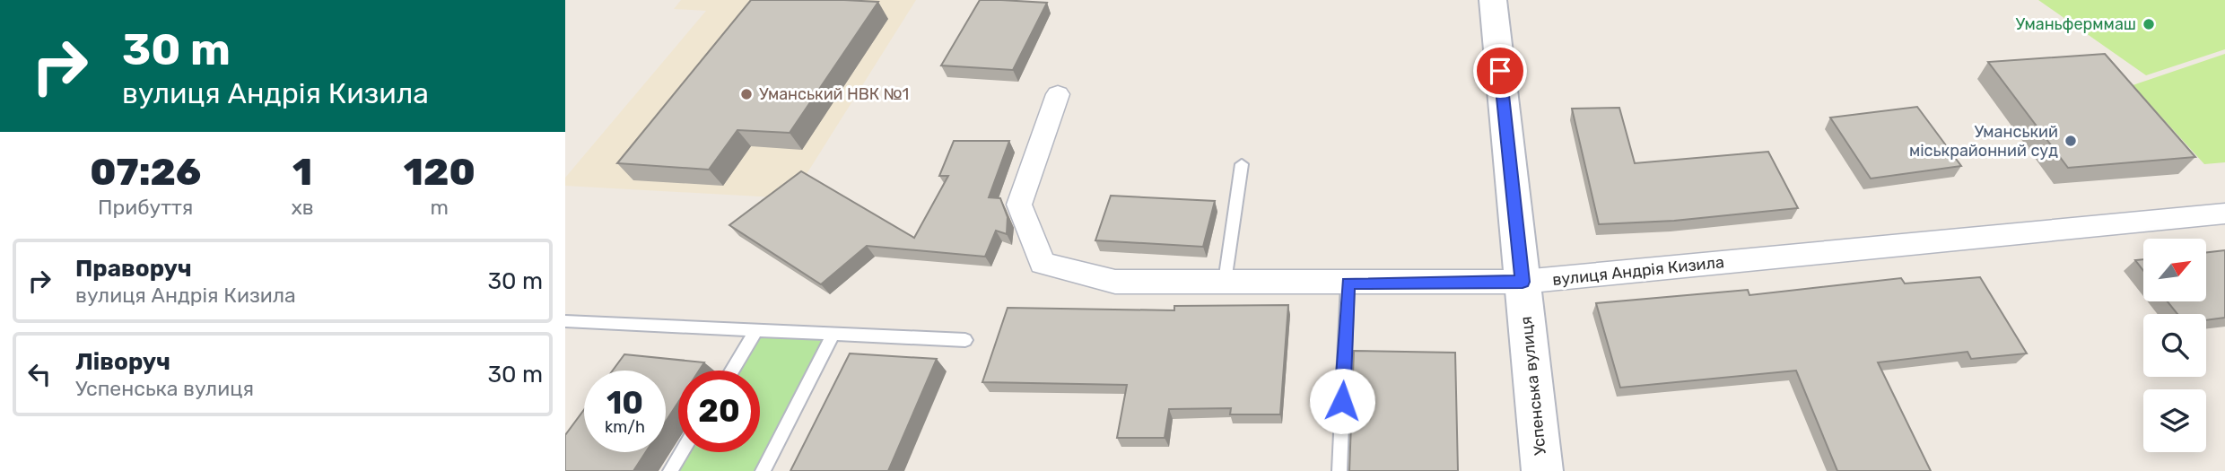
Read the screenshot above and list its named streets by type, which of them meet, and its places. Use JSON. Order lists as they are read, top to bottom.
{
  "streets": {
    "street": ["вулиця Андрія Кизила", "Успенська вулиця"]
  },
  "crossings": [
    ["вулиця Андрія Кизила", "Успенська вулиця"]
  ],
  "places": ["Уманьферммаш", "Уманський НВК №1", "Уманський міськрайонний суд"],
  "north": "top right",
  "page": {
    "turn": ["30 m", "вулиця Андрія Кизила"],
    "eta": [
      "07:26",
      "Прибуття",
      "1",
      "хв",
      "120",
      "m"
    ],
    "list": [
      {
        "name": "Праворуч",
        "note": "вулиця Андрія Кизила",
        "value": "30 m"
      },
      {
        "name": "Ліворуч",
        "note": "Успенська вулиця",
        "value": "30 m"
      }
    ],
    "speed": "10 km/h",
    "limit": "20"
  }
}
